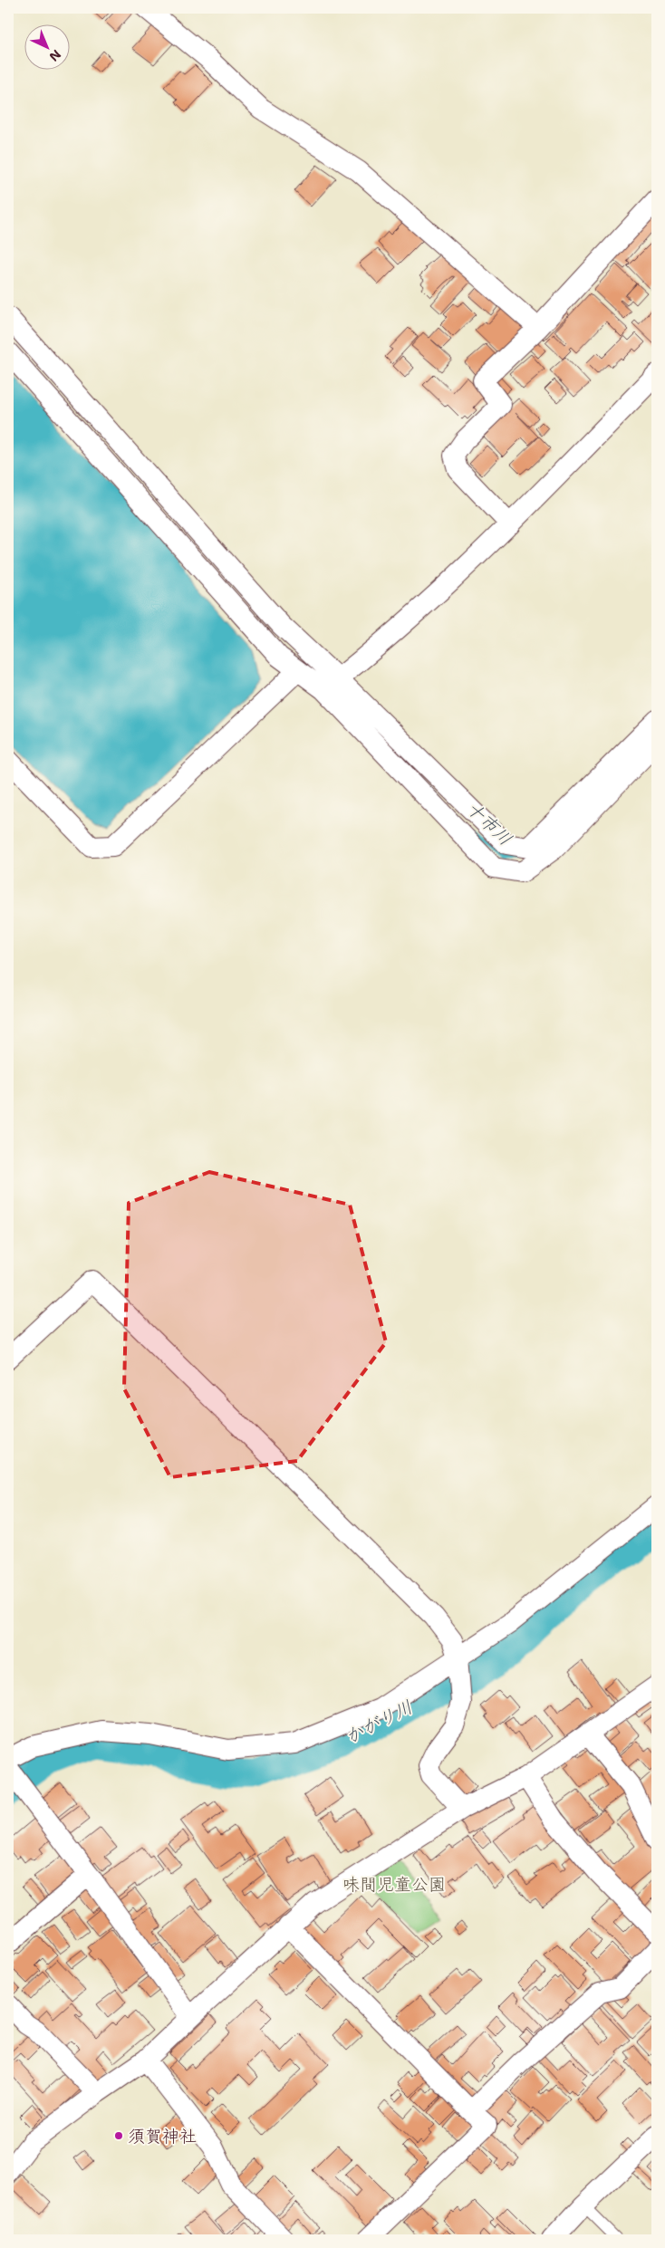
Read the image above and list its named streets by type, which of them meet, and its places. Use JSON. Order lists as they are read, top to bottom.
{
  "water": ["十市川", "かがり川"],
  "parks": ["味間児童公園"],
  "places": ["須賀神社"],
  "north": "bottom right"
}
